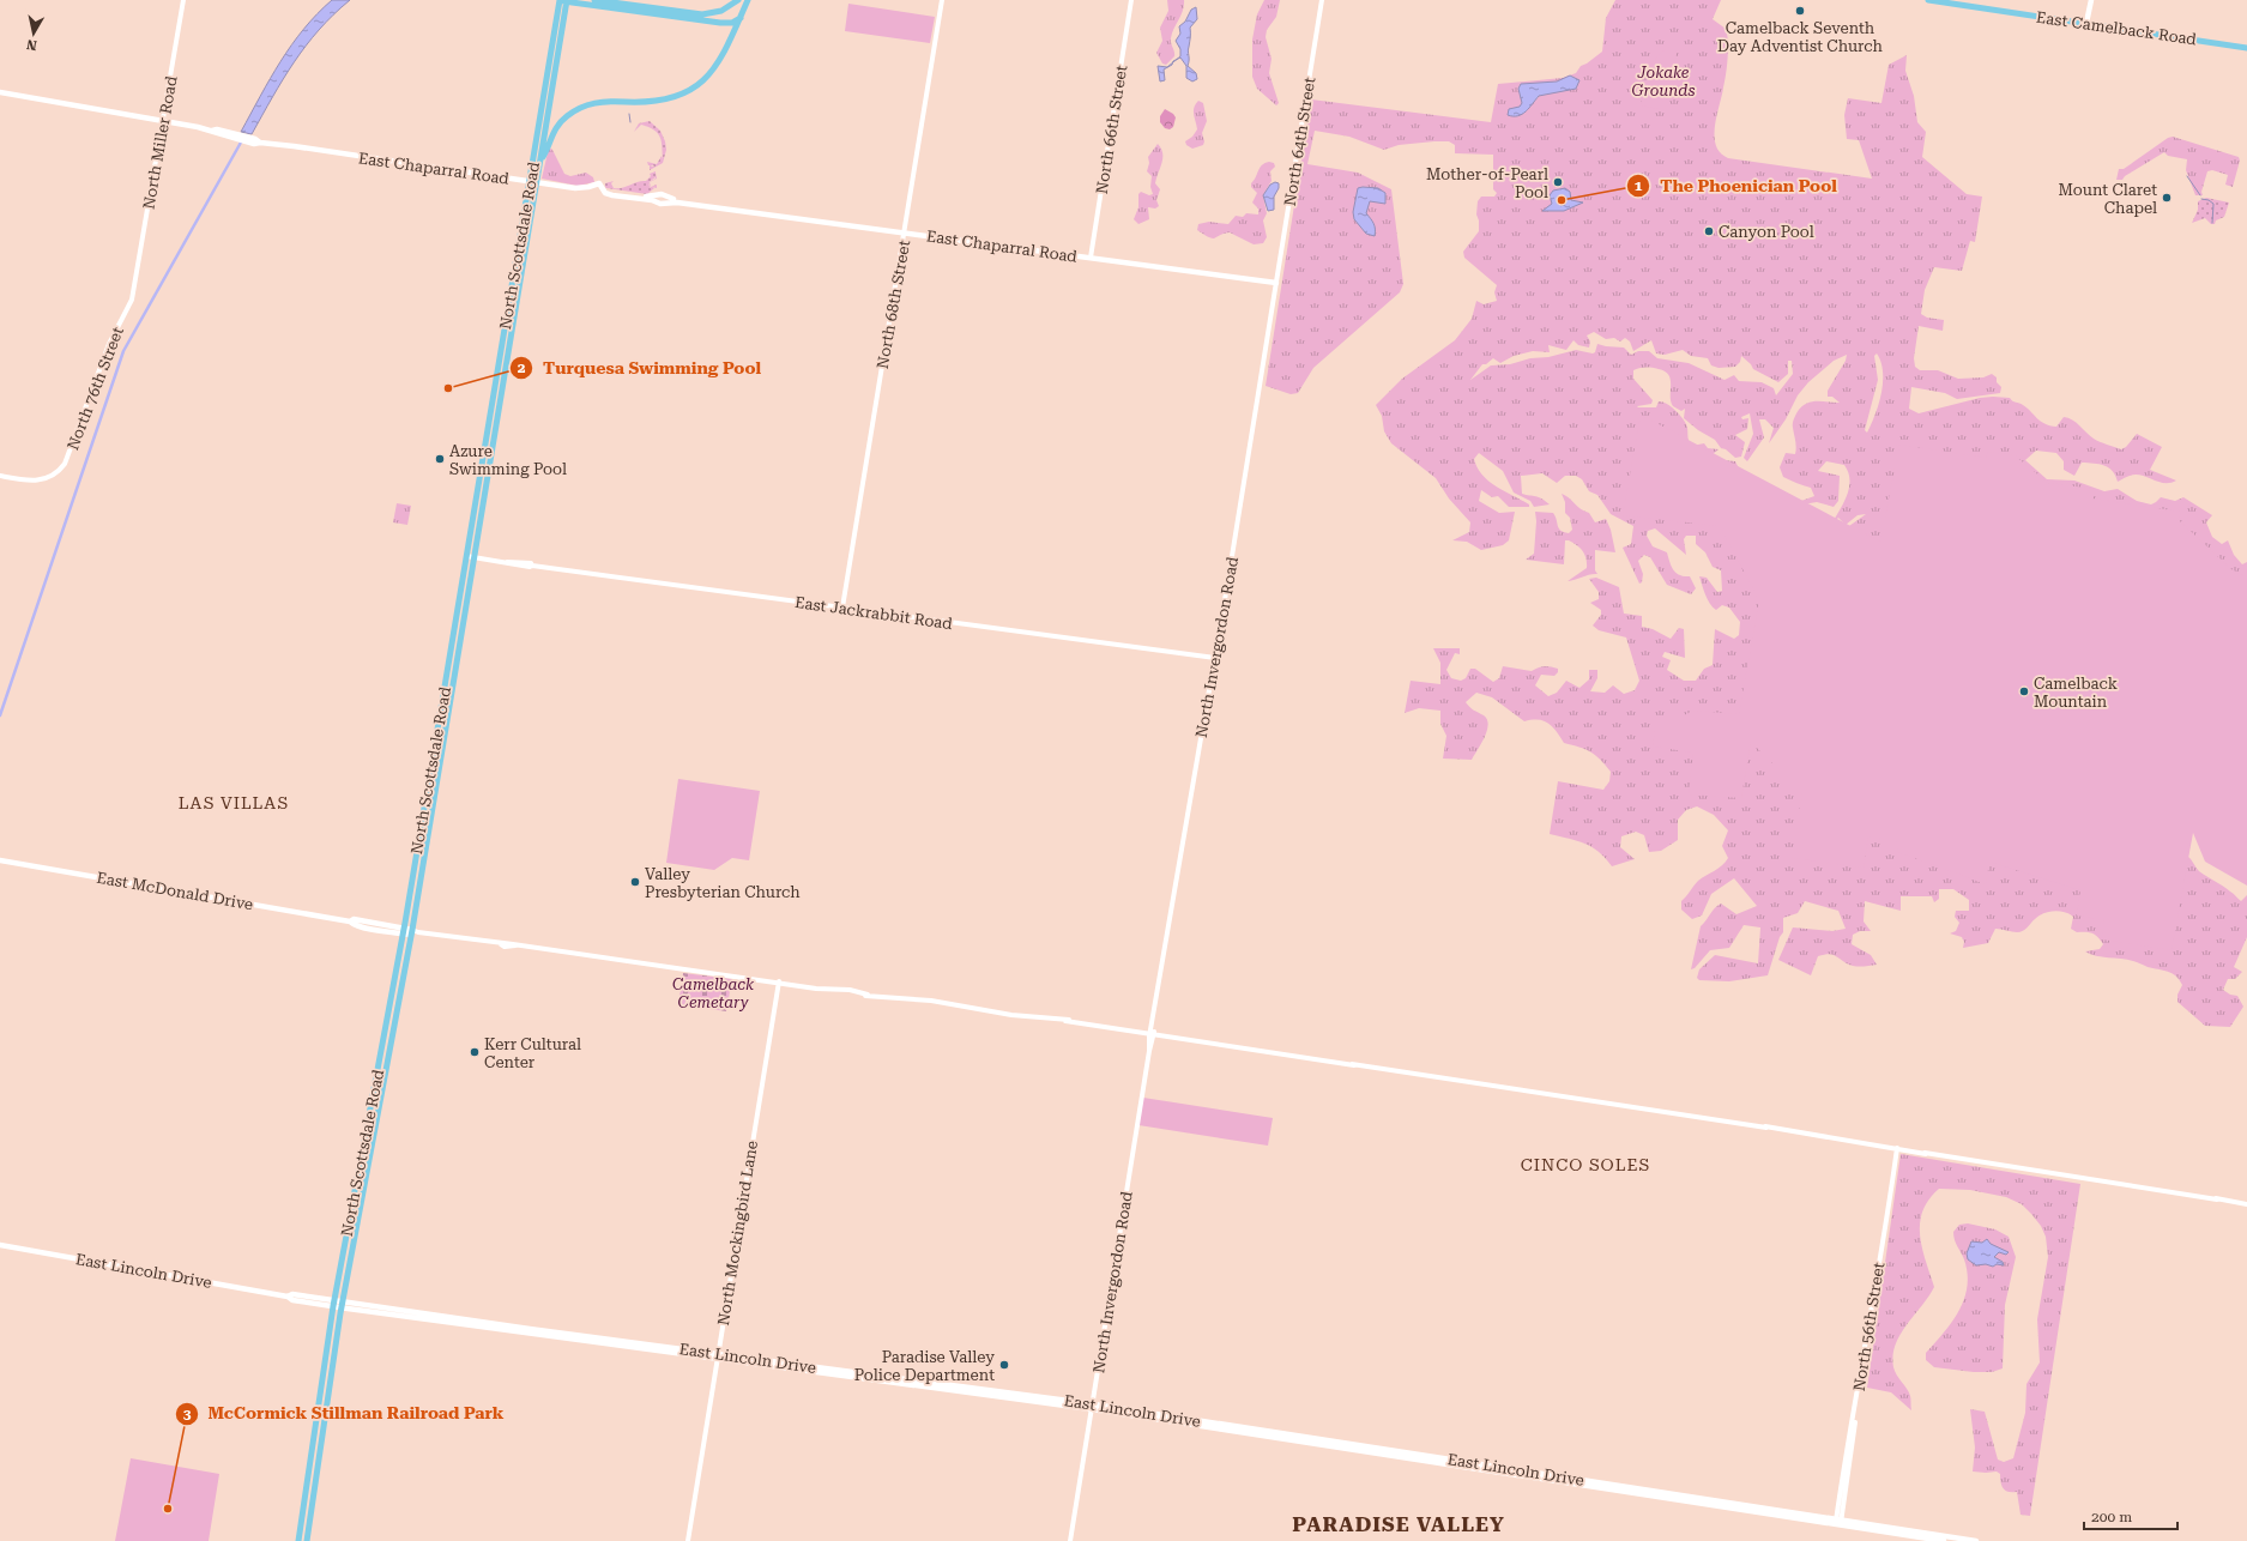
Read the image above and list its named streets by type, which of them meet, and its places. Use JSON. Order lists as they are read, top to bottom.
{
  "streets": {
    "main road": [
      "East Camelback Road",
      "East Chaparral Road",
      "North Scottsdale Road",
      "East McDonald Drive",
      "East Lincoln Drive"
    ],
    "street": [
      "North 66th Street",
      "North 64th Street",
      "North Miller Road",
      "North 68th Street",
      "North 76th Street",
      "East Jackrabbit Road",
      "North Invergordon Road",
      "North Mockingbird Lane",
      "North 56th Street"
    ]
  },
  "crossings": [
    ["North 66th Street", "East Chaparral Road"],
    ["North 64th Street", "East Chaparral Road"],
    ["North 64th Street", "North Invergordon Road"],
    ["North Miller Road", "East Chaparral Road"],
    ["North Miller Road", "North 76th Street"],
    ["East Chaparral Road", "North Scottsdale Road"],
    ["East Chaparral Road", "North 68th Street"],
    ["East Chaparral Road", "North Invergordon Road"],
    ["North Scottsdale Road", "East Jackrabbit Road"],
    ["North Scottsdale Road", "East McDonald Drive"],
    ["North Scottsdale Road", "East Lincoln Drive"],
    ["North 68th Street", "East Jackrabbit Road"],
    ["East Jackrabbit Road", "North Invergordon Road"],
    ["North Invergordon Road", "East McDonald Drive"],
    ["North Invergordon Road", "East Lincoln Drive"],
    ["East McDonald Drive", "North Mockingbird Lane"],
    ["East McDonald Drive", "North 56th Street"],
    ["North Mockingbird Lane", "East Lincoln Drive"],
    ["East Lincoln Drive", "North 56th Street"]
  ],
  "districts": ["LAS VILLAS", "CINCO SOLES", "PARADISE VALLEY"],
  "parks": ["Jokake Grounds", "Camelback Cemetary"],
  "places": [
    "Camelback Seventh Day Adventist Church",
    "Mother-of-Pearl Pool",
    "Mount Claret Chapel",
    "The Phoenician Pool",
    "Canyon Pool",
    "Turquesa Swimming Pool",
    "Azure Swimming Pool",
    "Camelback Mountain",
    "Valley Presbyterian Church",
    "Kerr Cultural Center",
    "Paradise Valley Police Department",
    "McCormick Stillman Railroad Park"
  ],
  "scale_bar": "200 m",
  "north": "bottom"
}
